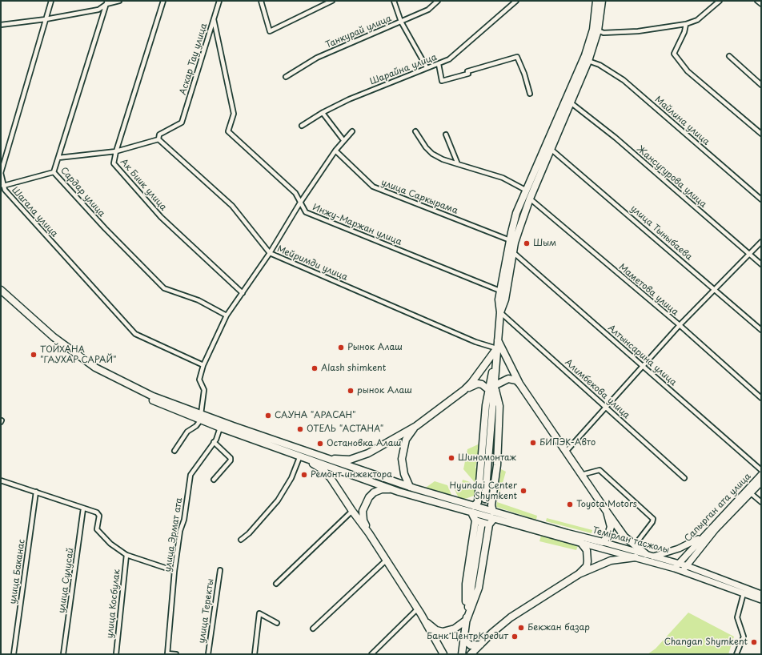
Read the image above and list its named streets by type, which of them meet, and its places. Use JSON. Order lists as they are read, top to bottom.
{
  "streets": {
    "highway": ["Темірлан тасжолы"],
    "main road": ["Сапырган ата улица"],
    "street": [
      "Танкурай улица",
      "Аскар Тау улица",
      "Шарайна улица",
      "Майлина улица",
      "Жансугурова улица",
      "Ак Биик улица",
      "Сардар улица",
      "улица Саркырама",
      "Шагала улица",
      "Инжу-Маржан улица",
      "улица Тыныбаева",
      "Мейримди улица",
      "Маметова улица",
      "Алтынсарина улица",
      "Алимбекова улица",
      "улица Эрмат ата",
      "улица Баканас",
      "улица Сулусай",
      "улица Косбулак",
      "улица Теректы"
    ]
  },
  "crossings": [
    ["Аскар Тау улица", "Инжу-Маржан улица"],
    ["Аскар Тау улица", "Мейримди улица"],
    ["Сапырган ата улица", "Темірлан тасжолы"]
  ],
  "places": [
    "Шым",
    "Рынок Алаш",
    "ТОЙХАНА \"ГАУХАР САРАЙ\"",
    "Alash shimkent",
    "рынок Алаш",
    "САУНА \"АРАСАН\"",
    "ОТЕЛЬ \"АСТАНА\"",
    "БИПЭК-Авто",
    "Остановка Алаш",
    "Шиномонтаж",
    "Ремонт инжектора",
    "Hyundai Center Shymkent",
    "Toyota Motors",
    "Бекжан базар",
    "Банк ЦентрКредит",
    "Changan Shymkent"
  ]
}
